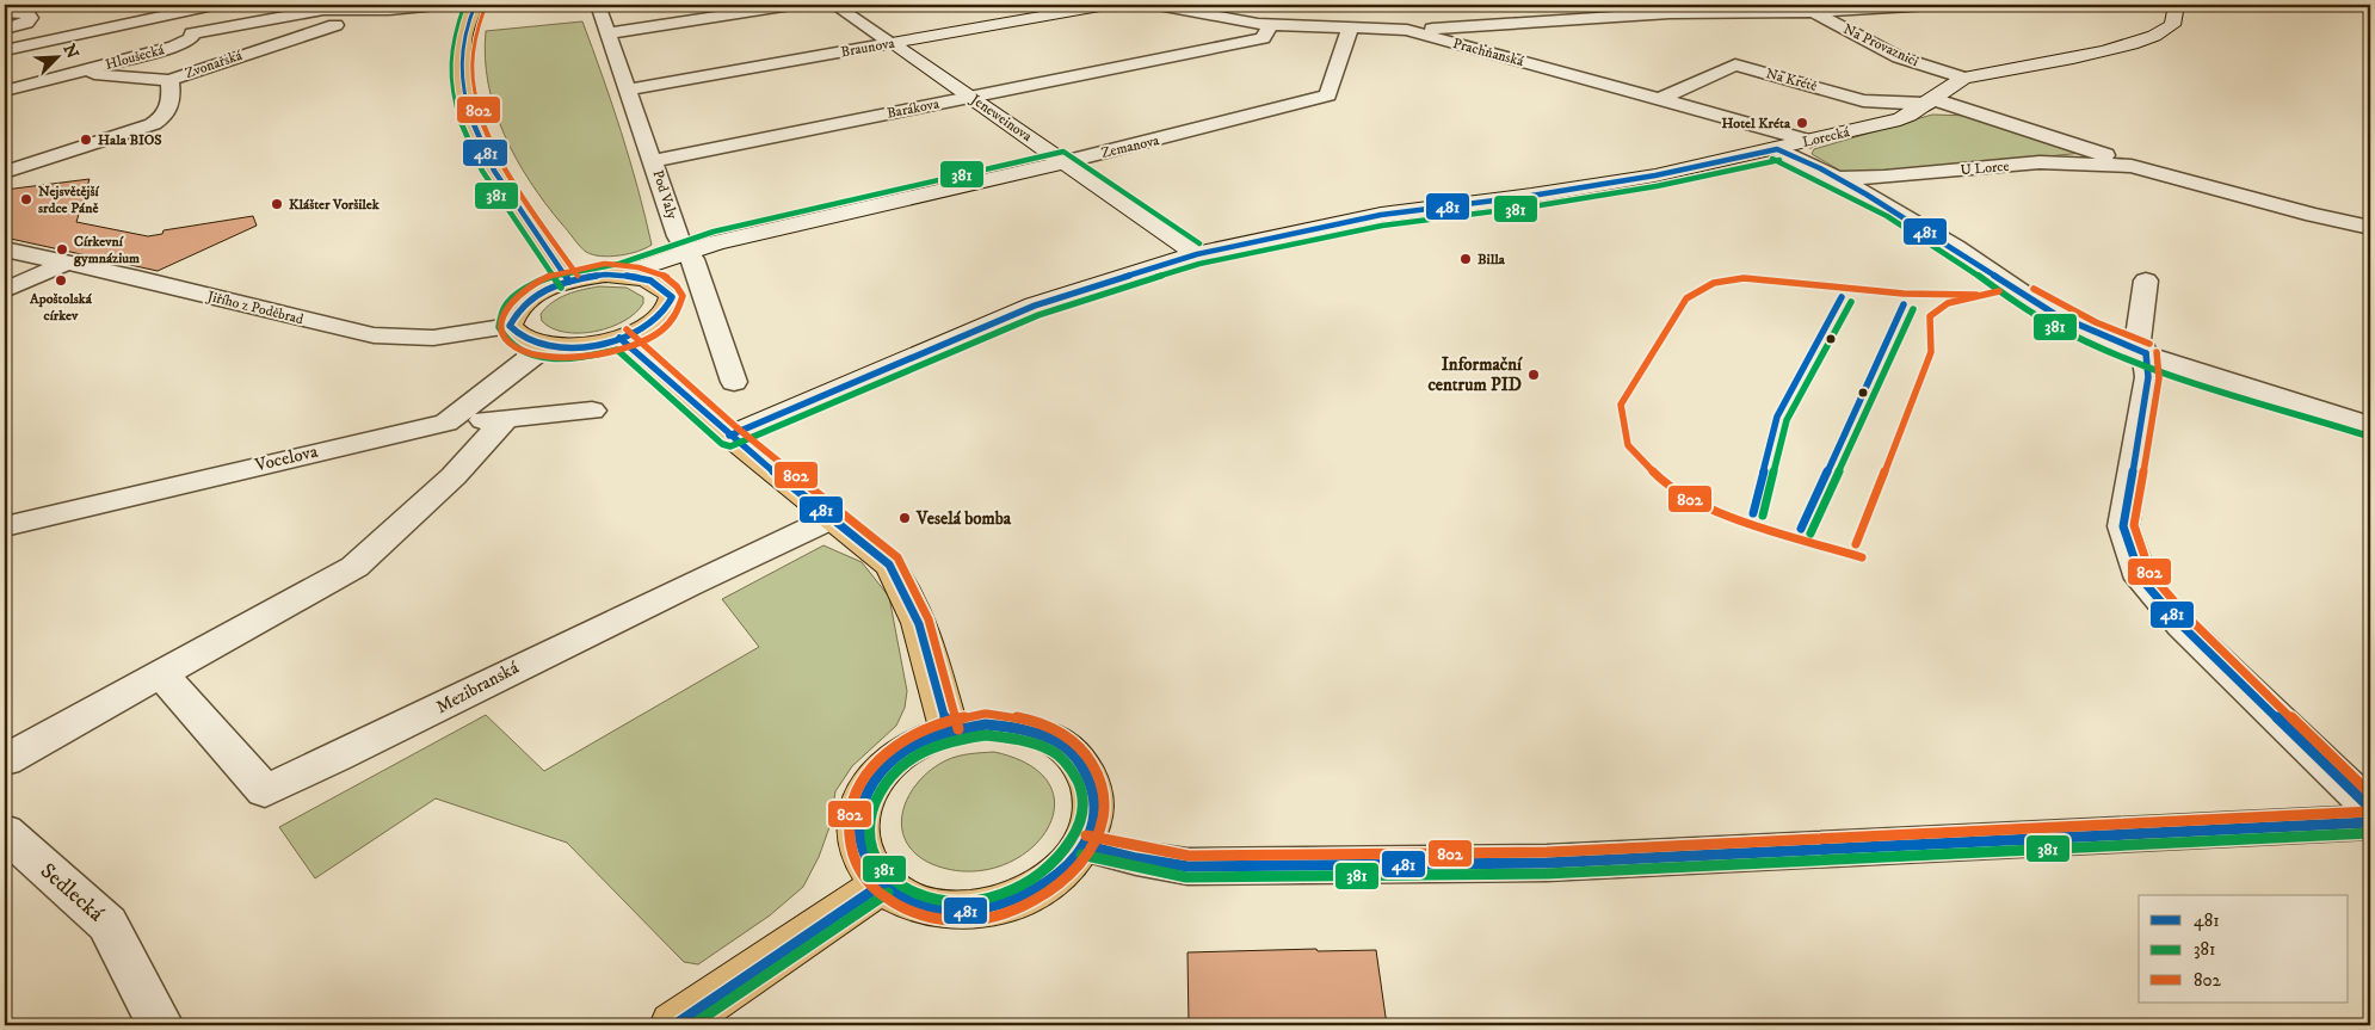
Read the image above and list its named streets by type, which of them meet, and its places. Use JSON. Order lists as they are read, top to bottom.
{
  "streets": {
    "street": [
      "Na Provaznici",
      "Braunova",
      "Prachňanská",
      "Hloušecká",
      "Zvonařská",
      "Na Krétě",
      "Barákova",
      "Jeneweinova",
      "Lorecká",
      "Zemanova",
      "U Lorce",
      "Pod Valy",
      "Jiřího z Poděbrad",
      "Vocelova",
      "Mezibranská",
      "Sedlecká"
    ]
  },
  "crossings": [
    ["Na Provaznici", "Lorecká"],
    ["Braunova", "Jeneweinova"],
    ["Braunova", "Pod Valy"],
    ["Prachňanská", "Na Krétě"],
    ["Prachňanská", "Barákova"],
    ["Prachňanská", "Lorecká"],
    ["Prachňanská", "Zemanova"],
    ["Hloušecká", "Zvonařská"],
    ["Na Krétě", "Lorecká"],
    ["Na Krétě", "U Lorce"],
    ["Barákova", "Jeneweinova"],
    ["Barákova", "Pod Valy"],
    ["Jeneweinova", "Lorecká"],
    ["Jeneweinova", "Zemanova"],
    ["Lorecká", "U Lorce"],
    ["Zemanova", "Pod Valy"]
  ],
  "places": [
    "Hotel Kréta",
    "Hala BIOS",
    "Nejsvětější srdce Páně",
    "Klášter Voršilek",
    "Církevní gymnázium",
    "Billa",
    "Apoštolská církev",
    "Informační centrum PID",
    "Veselá bomba"
  ],
  "lines": ["transit line 481", "transit line 381", "transit line 802"],
  "legend": ["481", "381", "802"],
  "north": "top right"
}
